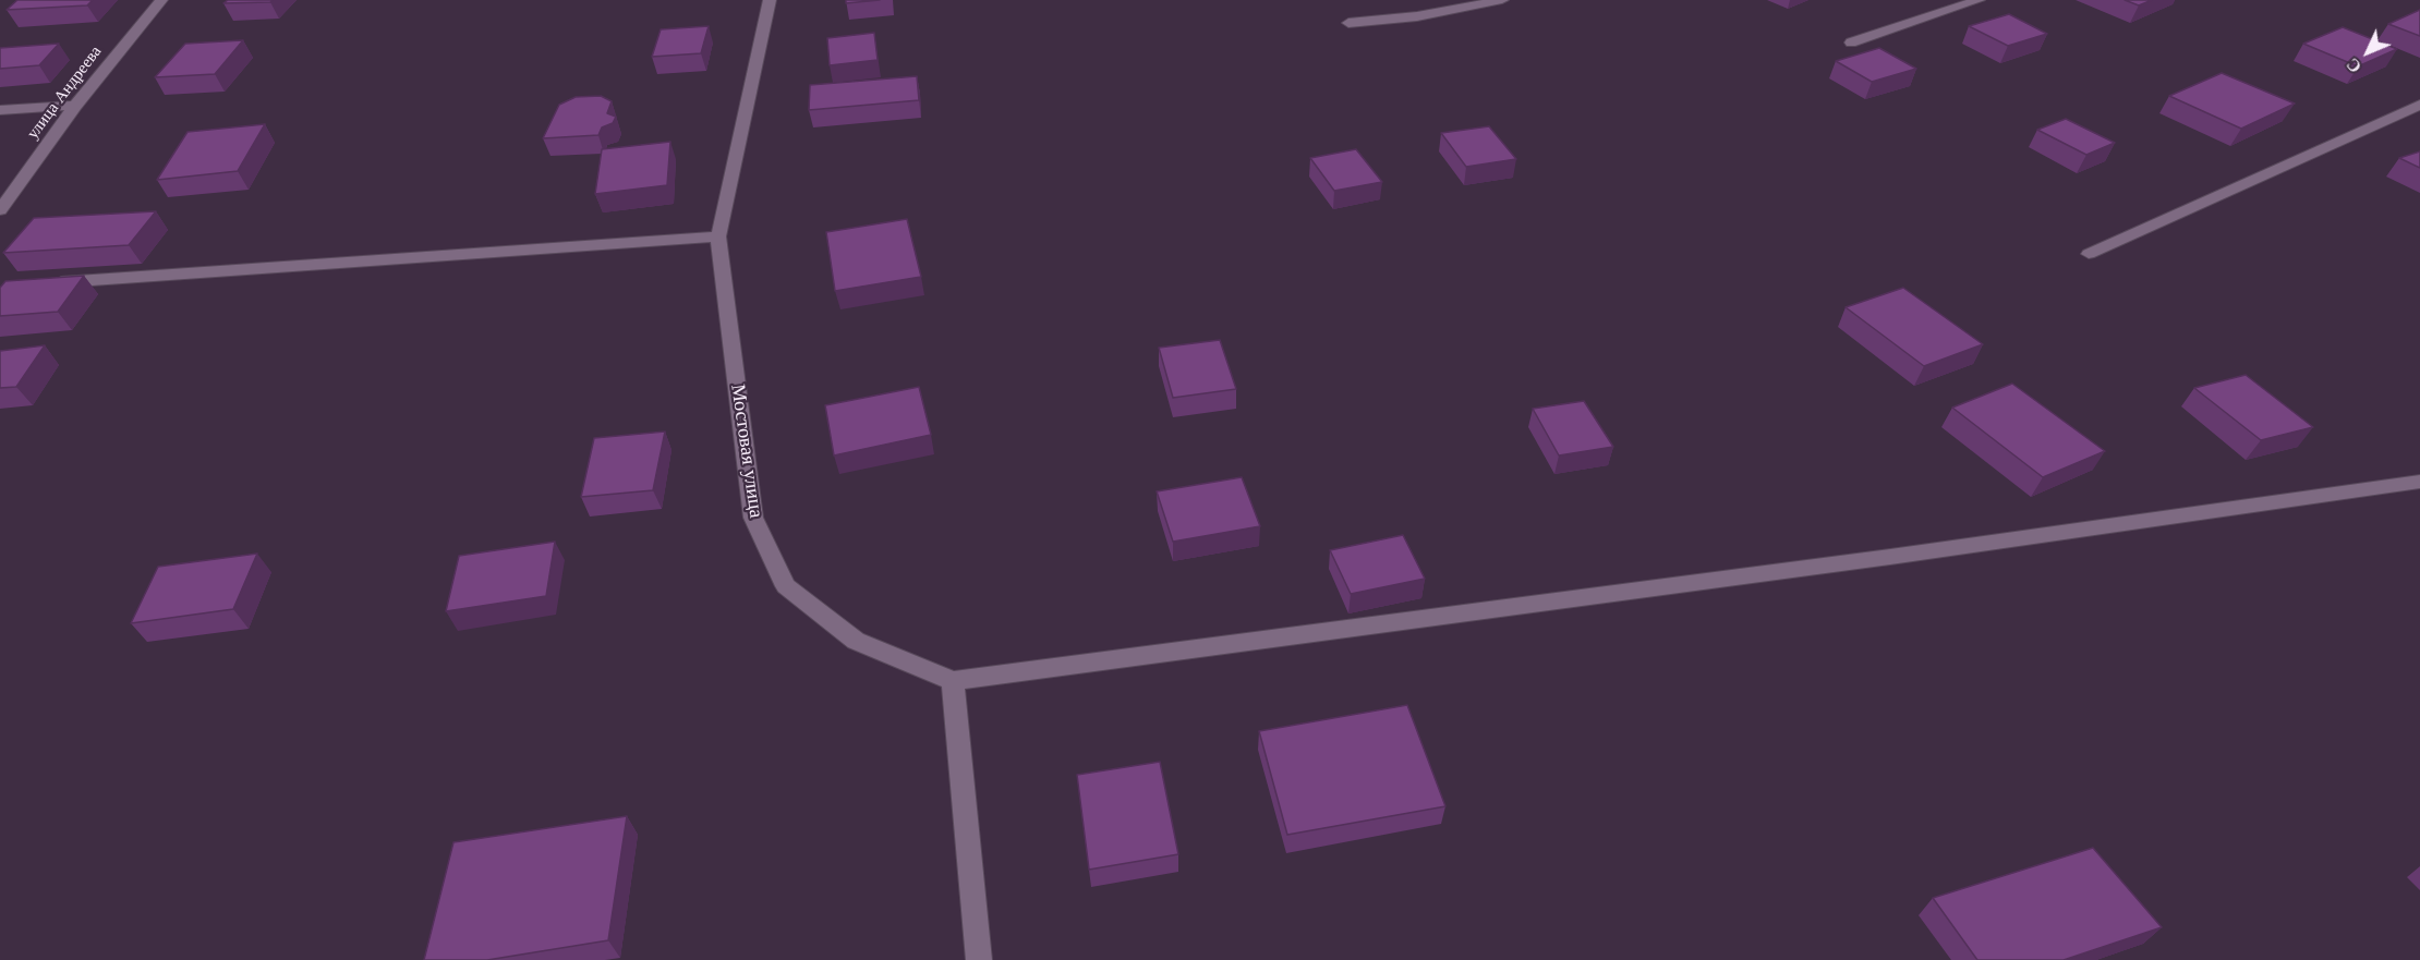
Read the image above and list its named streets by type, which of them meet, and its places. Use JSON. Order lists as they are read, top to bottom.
{
  "streets": {
    "street": ["улица Андреева", "Мостовая улица"]
  },
  "north": "bottom left"
}
